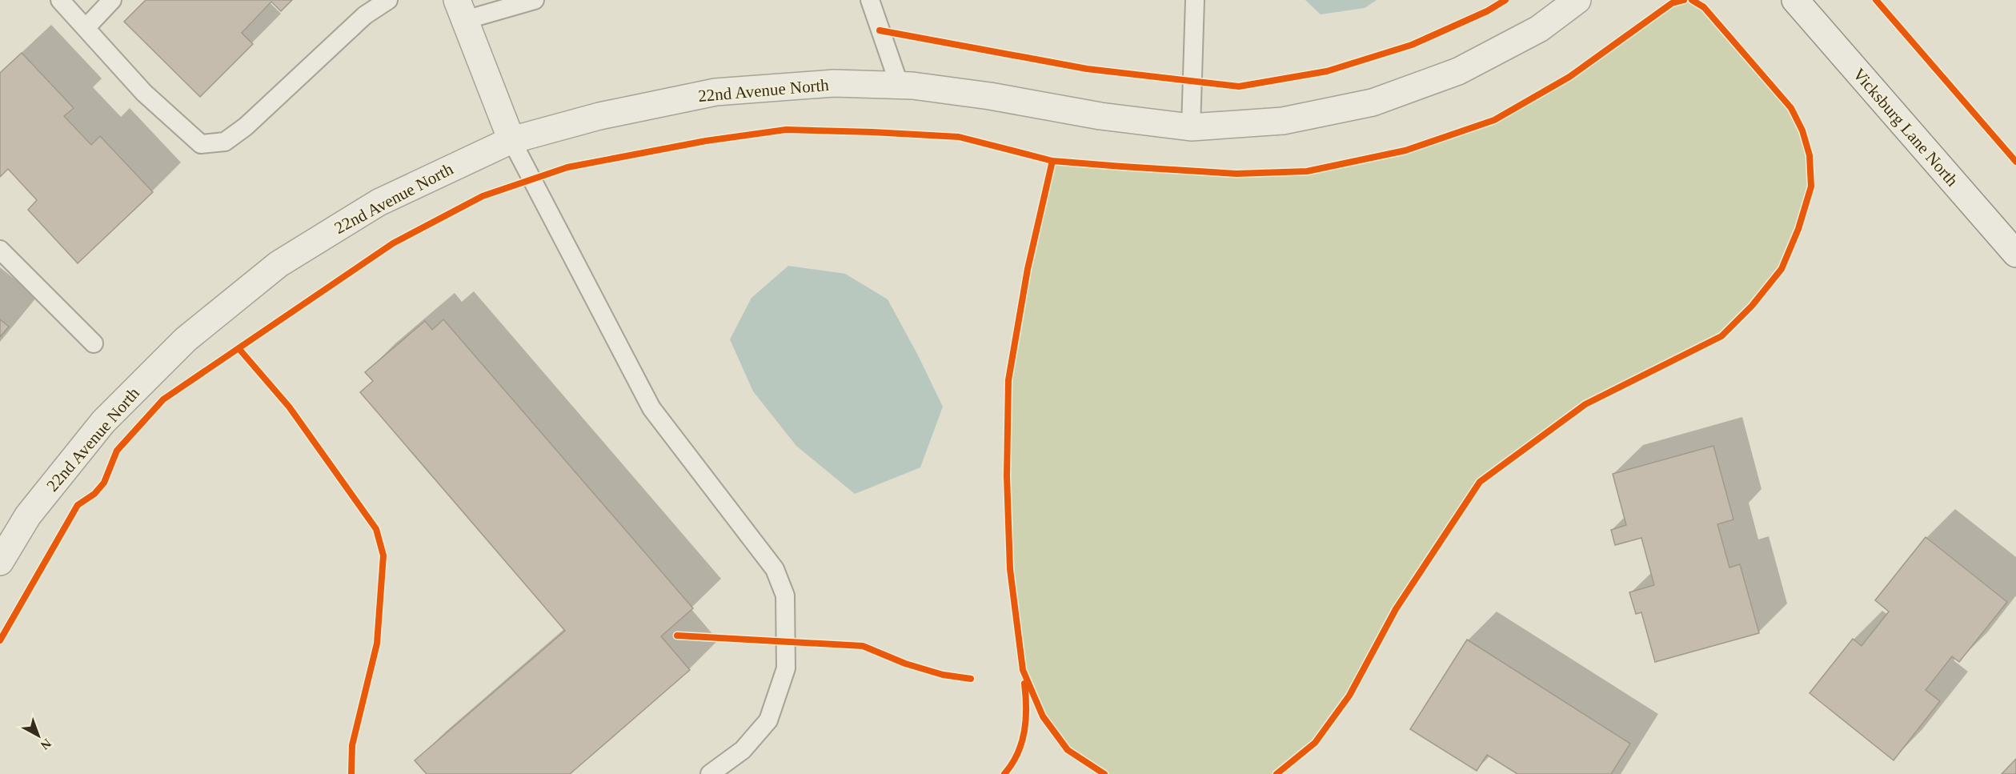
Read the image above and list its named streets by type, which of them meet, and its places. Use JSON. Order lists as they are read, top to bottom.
{
  "streets": {
    "street": ["22nd Avenue North", "Vicksburg Lane North"]
  },
  "north": "bottom right"
}
